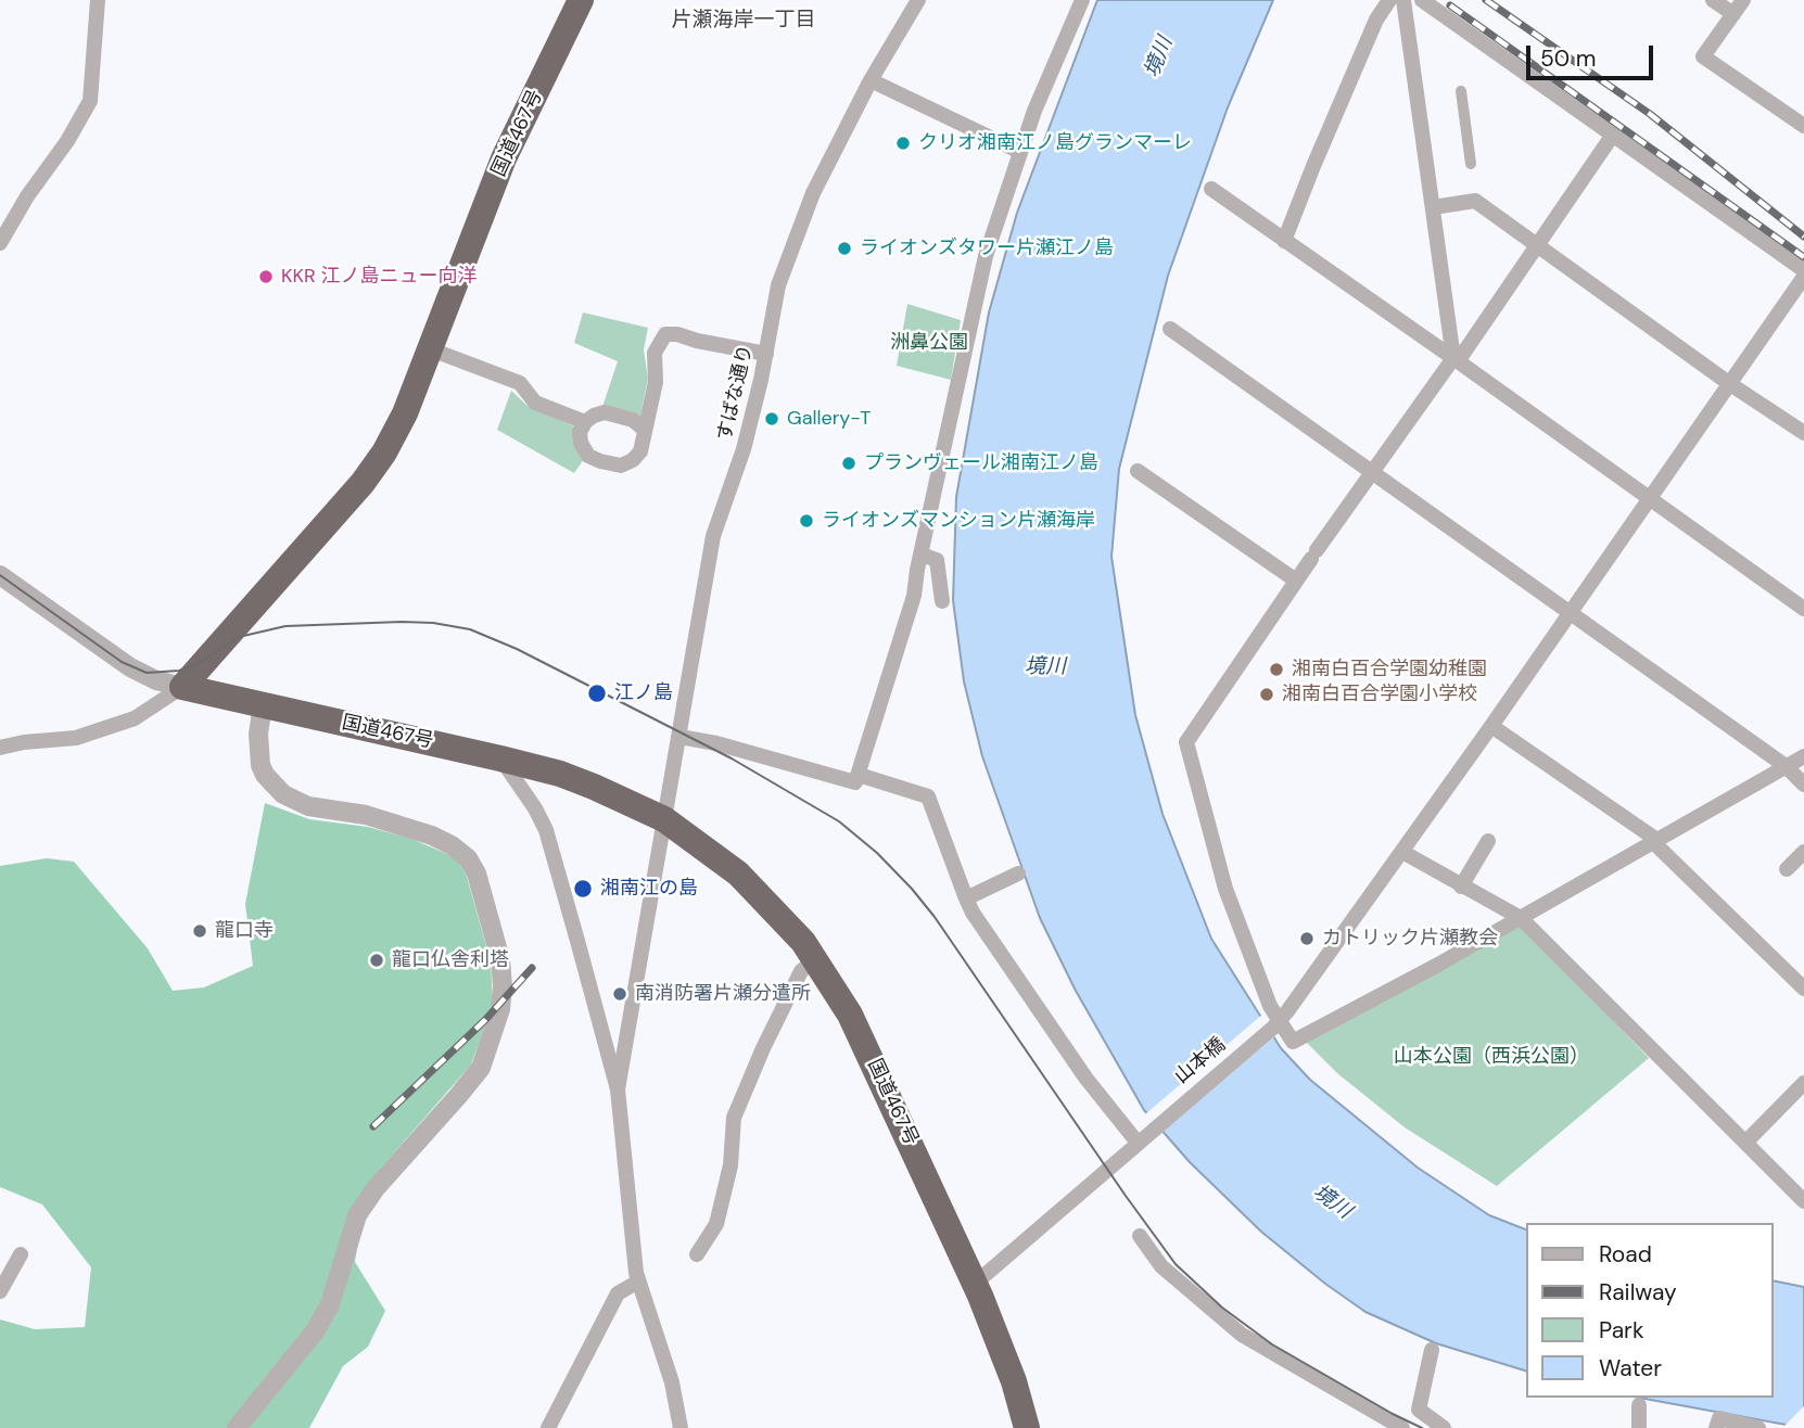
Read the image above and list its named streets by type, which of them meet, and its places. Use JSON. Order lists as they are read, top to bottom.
{
  "streets": {
    "highway": ["国道467号"],
    "street": ["すばな通り", "山本橋"]
  },
  "crossings": [
    ["国道467号", "すばな通り"],
    ["国道467号", "山本橋"]
  ],
  "districts": ["片瀬海岸一丁目"],
  "water": ["境川"],
  "parks": ["洲鼻公園", "山本公園（西浜公園）"],
  "places": [
    "クリオ湘南江ノ島グランマーレ",
    "ライオンズタワー片瀬江ノ島",
    "KKR 江ノ島ニュー向洋",
    "Gallery-T",
    "プランヴェール湘南江ノ島",
    "ライオンズマンション片瀬海岸",
    "湘南白百合学園幼稚園",
    "江ノ島",
    "湘南白百合学園小学校",
    "湘南江の島",
    "龍口寺",
    "カトリック片瀬教会",
    "龍口仏舎利塔",
    "南消防署片瀬分遣所"
  ],
  "legend": [
    "Road",
    "Railway",
    "Park",
    "Water"
  ],
  "scale_bar": "50 m"
}
